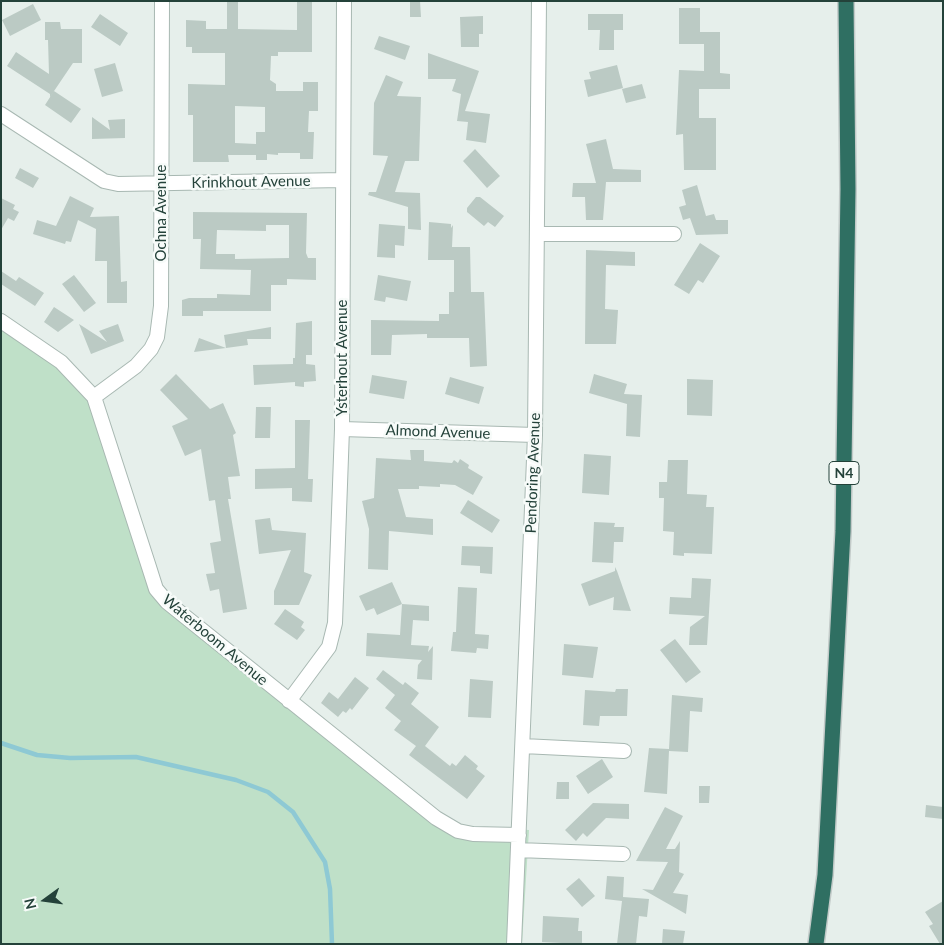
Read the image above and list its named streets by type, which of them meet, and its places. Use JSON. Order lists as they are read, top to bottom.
{
  "streets": {
    "highway": ["N4"],
    "street": [
      "Krinkhout Avenue",
      "Ochna Avenue",
      "Ysterhout Avenue",
      "Almond Avenue",
      "Pendoring Avenue",
      "Waterboom Avenue"
    ]
  },
  "crossings": [
    ["Krinkhout Avenue", "Ochna Avenue"],
    ["Krinkhout Avenue", "Ysterhout Avenue"],
    ["Ochna Avenue", "Waterboom Avenue"],
    ["Ysterhout Avenue", "Almond Avenue"],
    ["Ysterhout Avenue", "Waterboom Avenue"],
    ["Almond Avenue", "Pendoring Avenue"],
    ["Pendoring Avenue", "Waterboom Avenue"]
  ],
  "north": "left"
}
